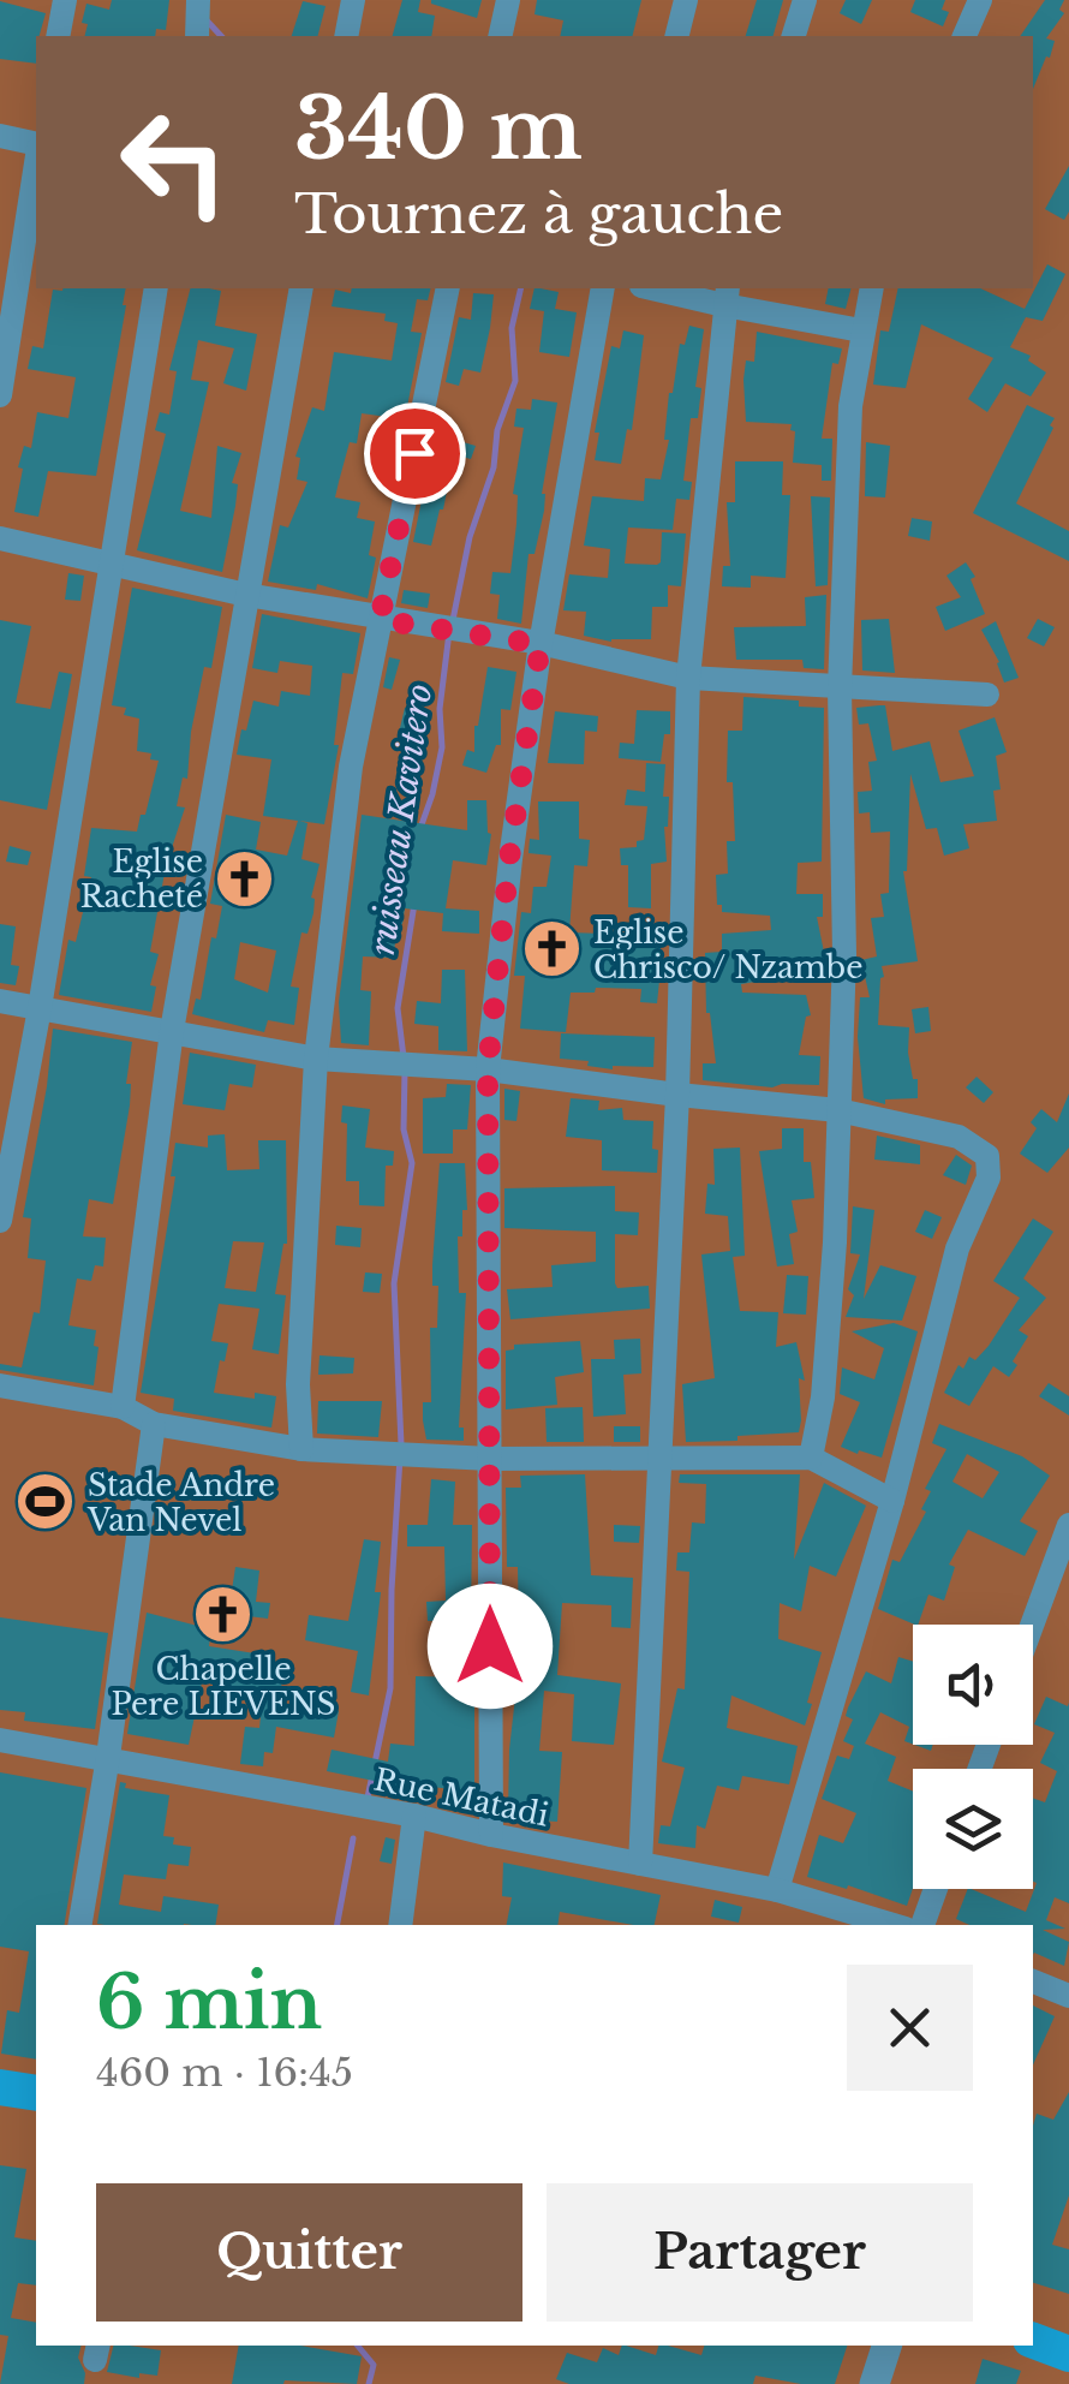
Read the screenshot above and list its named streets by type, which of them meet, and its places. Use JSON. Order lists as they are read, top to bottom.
{
  "streets": {
    "street": ["Rue Matadi"]
  },
  "water": ["ruisseau Kavitero"],
  "places": {
    "church": ["Eglise Racheté", "Eglise Chrisco/ Nzambe", "Chapelle Pere LIEVENS"],
    "sports": ["Stade Andre Van Nevel"]
  },
  "page": {
    "turn": ["340 m", "Tournez à gauche"],
    "heading": ["6 min", "460 m · 16:45"],
    "buttons": ["Quitter", "Partager"]
  }
}
